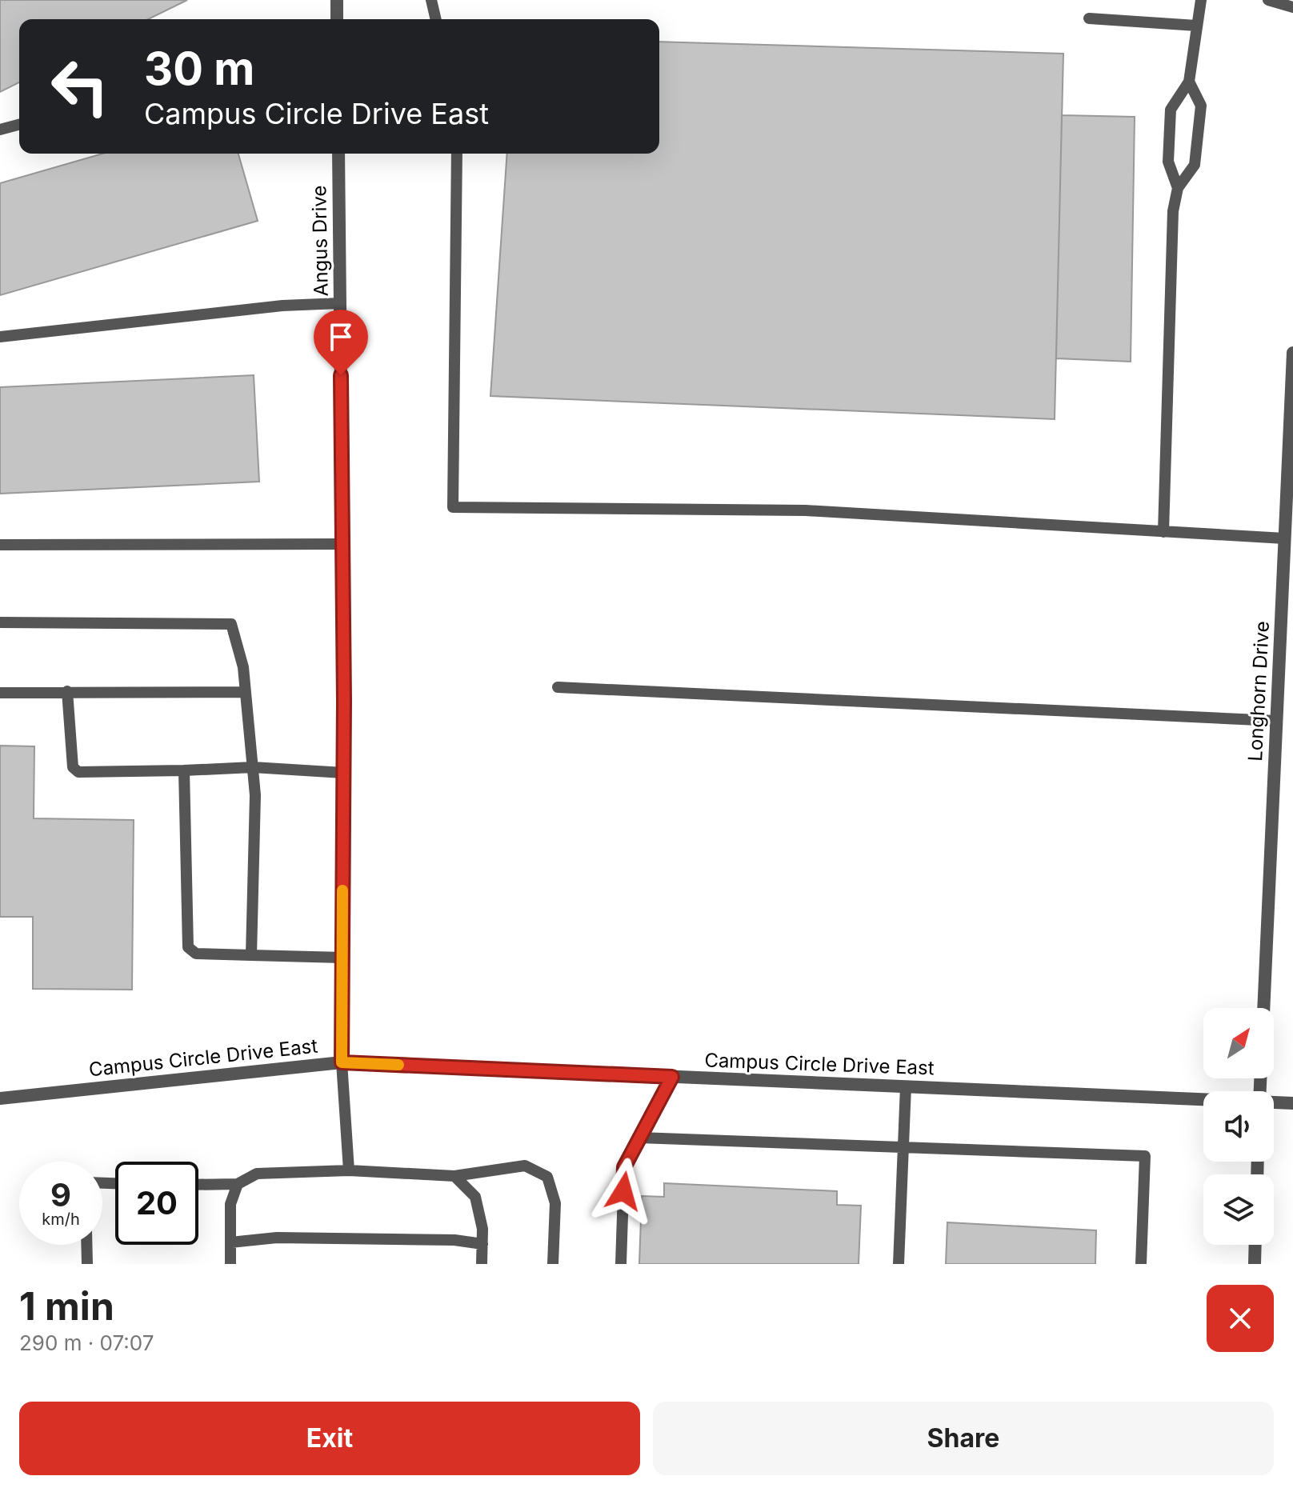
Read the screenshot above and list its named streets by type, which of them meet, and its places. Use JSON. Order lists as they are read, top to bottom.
{
  "streets": {
    "street": ["Angus Drive", "Longhorn Drive", "Campus Circle Drive East"]
  },
  "crossings": [
    ["Angus Drive", "Campus Circle Drive East"]
  ],
  "north": "top right",
  "page": {
    "turn": ["30 m", "Campus Circle Drive East"],
    "speed": "9 km/h",
    "limit": "20",
    "heading": ["1 min", "290 m · 07:07"],
    "buttons": ["Exit", "Share"]
  }
}
